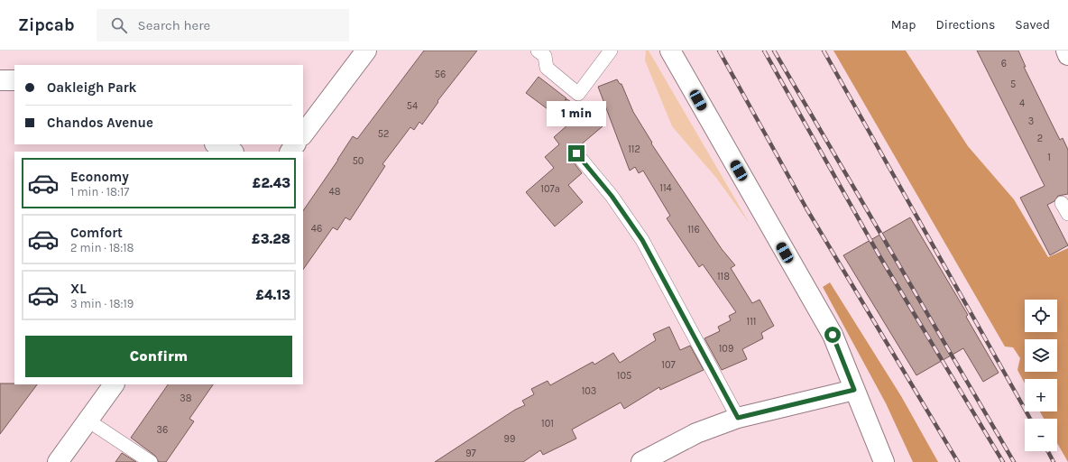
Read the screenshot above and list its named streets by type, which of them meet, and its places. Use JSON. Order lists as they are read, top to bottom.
{
  "house_numbers": [
    "6",
    "56",
    "5",
    "4",
    "54",
    "3",
    "52",
    "2",
    "112",
    "1",
    "50",
    "114",
    "107a",
    "48",
    "46",
    "116",
    "118",
    "111",
    "109",
    "107",
    "105",
    "103",
    "38",
    "101",
    "36",
    "99",
    "97"
  ],
  "page": {
    "header": "Zipcab",
    "search": "Search here",
    "nav": ["Map", "Directions", "Saved"],
    "banner": ["Oakleigh Park", "Chandos Avenue"],
    "bubble": "1 min",
    "list": [
      {
        "name": "Economy",
        "note": "1 min · 18:17",
        "value": "£2.43"
      },
      {
        "name": "Comfort",
        "note": "2 min · 18:18",
        "value": "£3.28"
      },
      {
        "name": "XL",
        "note": "3 min · 18:19",
        "value": "£4.13"
      }
    ],
    "map_buttons": ["+", "−"],
    "buttons": "Confirm"
  }
}
